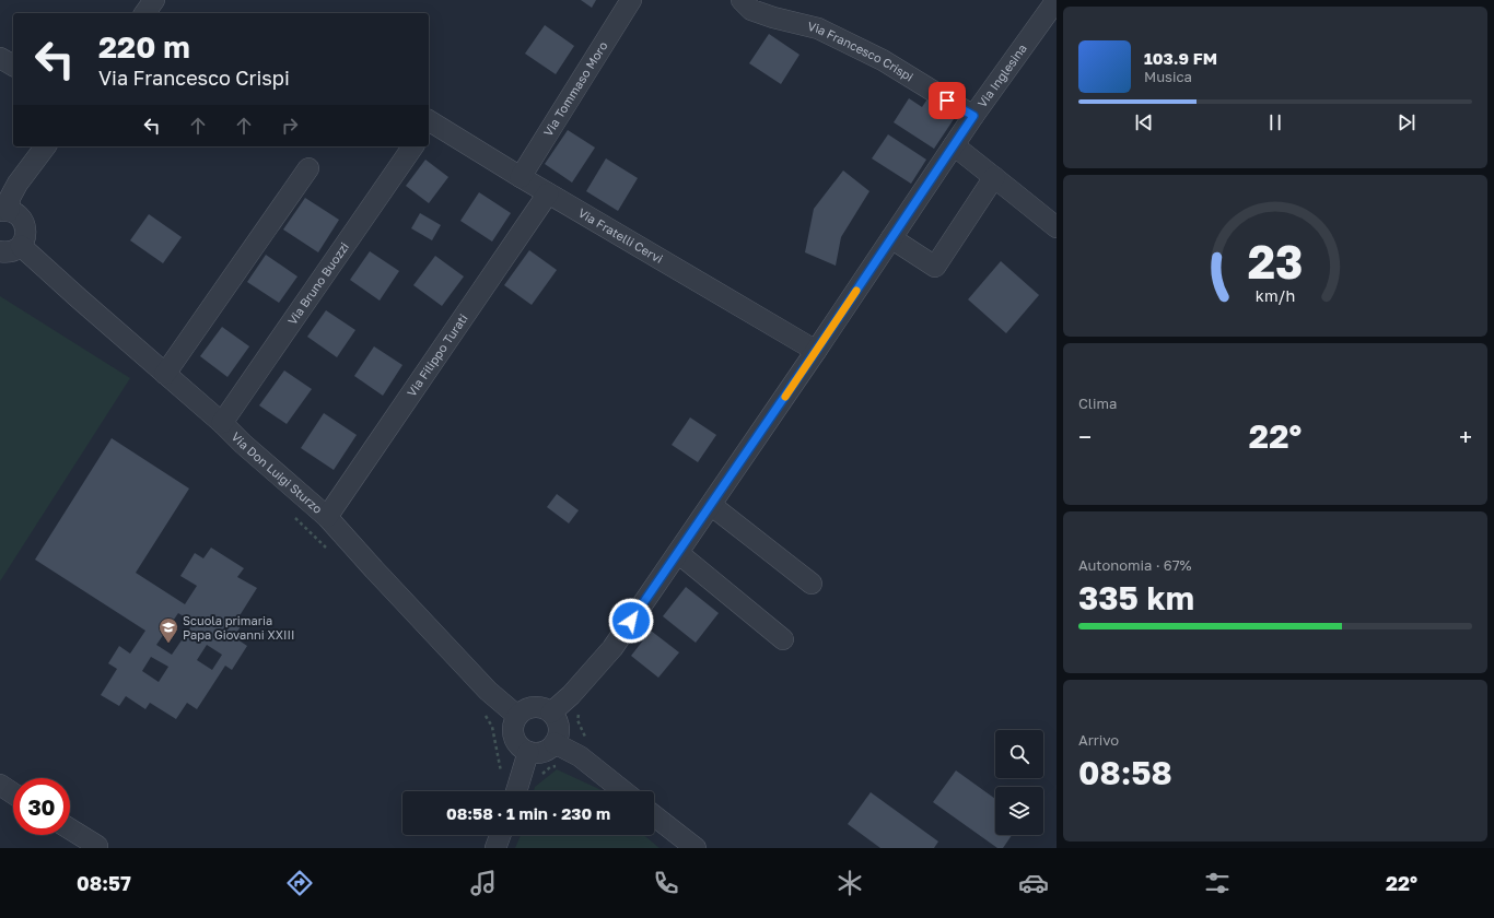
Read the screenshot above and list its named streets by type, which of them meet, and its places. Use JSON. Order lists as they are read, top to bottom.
{
  "streets": {
    "street": [
      "Via Francesco Crispi",
      "Via Inglesina",
      "Via Tommaso Moro",
      "Via Fratelli Cervi",
      "Via Bruno Buozzi",
      "Via Filippo Turati",
      "Via Don Luigi Sturzo"
    ]
  },
  "crossings": [
    ["Via Francesco Crispi", "Via Inglesina"],
    ["Via Inglesina", "Via Fratelli Cervi"],
    ["Via Inglesina", "Via Don Luigi Sturzo"],
    ["Via Tommaso Moro", "Via Fratelli Cervi"],
    ["Via Fratelli Cervi", "Via Filippo Turati"],
    ["Via Bruno Buozzi", "Via Don Luigi Sturzo"],
    ["Via Filippo Turati", "Via Don Luigi Sturzo"]
  ],
  "places": {
    "school or university": ["Scuola primaria Papa Giovanni XXIII"]
  },
  "page": {
    "turn": ["220 m", "Via Francesco Crispi"],
    "song": ["103.9 FM", "Musica"],
    "tile": [
      "Clima",
      ["Autonomia · 67%", "335 km"],
      ["Arrivo", "08:58"]
    ],
    "heat": ["−", "22°", "+"],
    "limit": "30",
    "trip": "08:58 · 1 min · 230 m",
    "tabs": ["08:57", "22°"],
    "gauge": ["23", "km/h"]
  }
}
